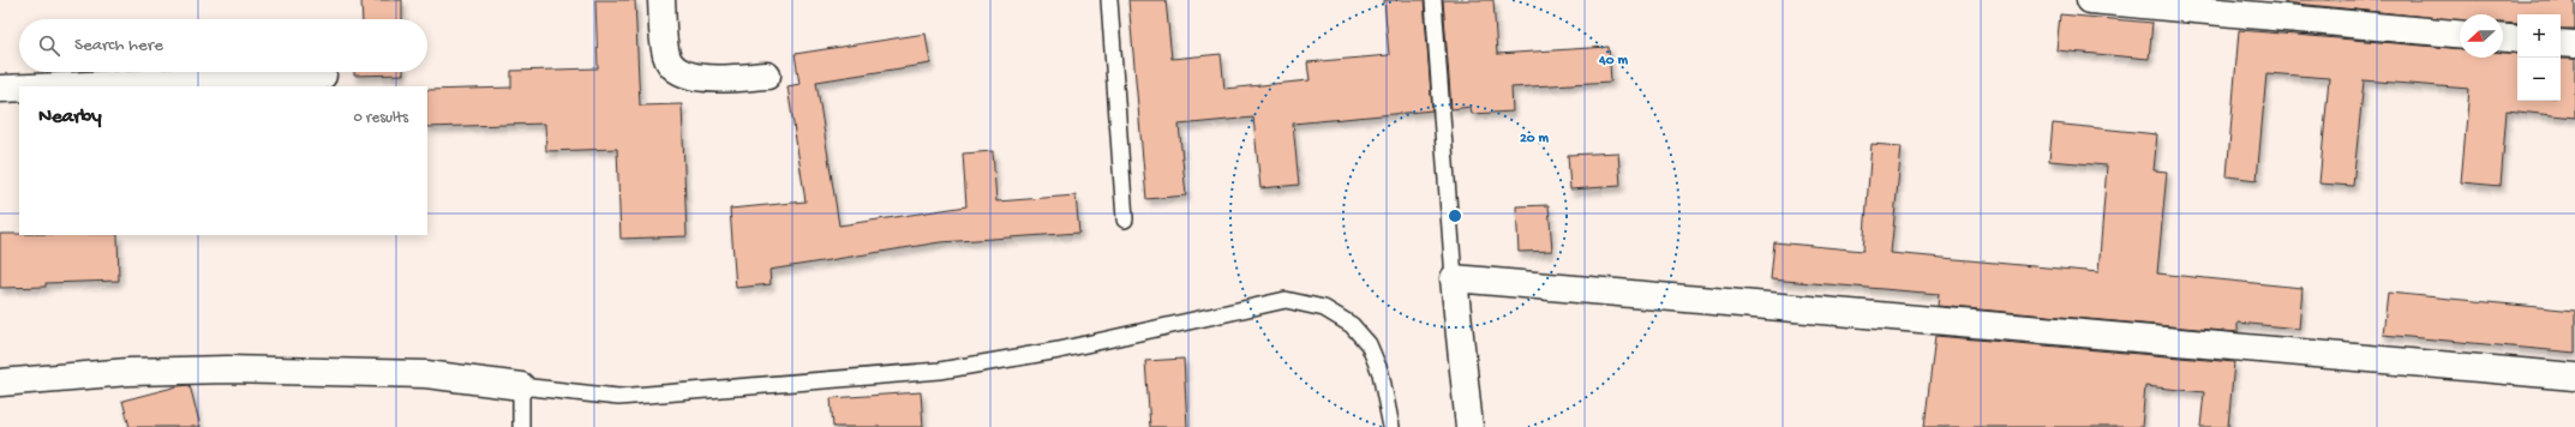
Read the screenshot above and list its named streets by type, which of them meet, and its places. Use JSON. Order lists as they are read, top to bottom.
{
  "north": "left",
  "page": {
    "map_buttons": ["+", "−"],
    "search": "Search here",
    "heading": ["Nearby", "0 results"]
  },
  "rings": ["40 m", "20 m"]
}
